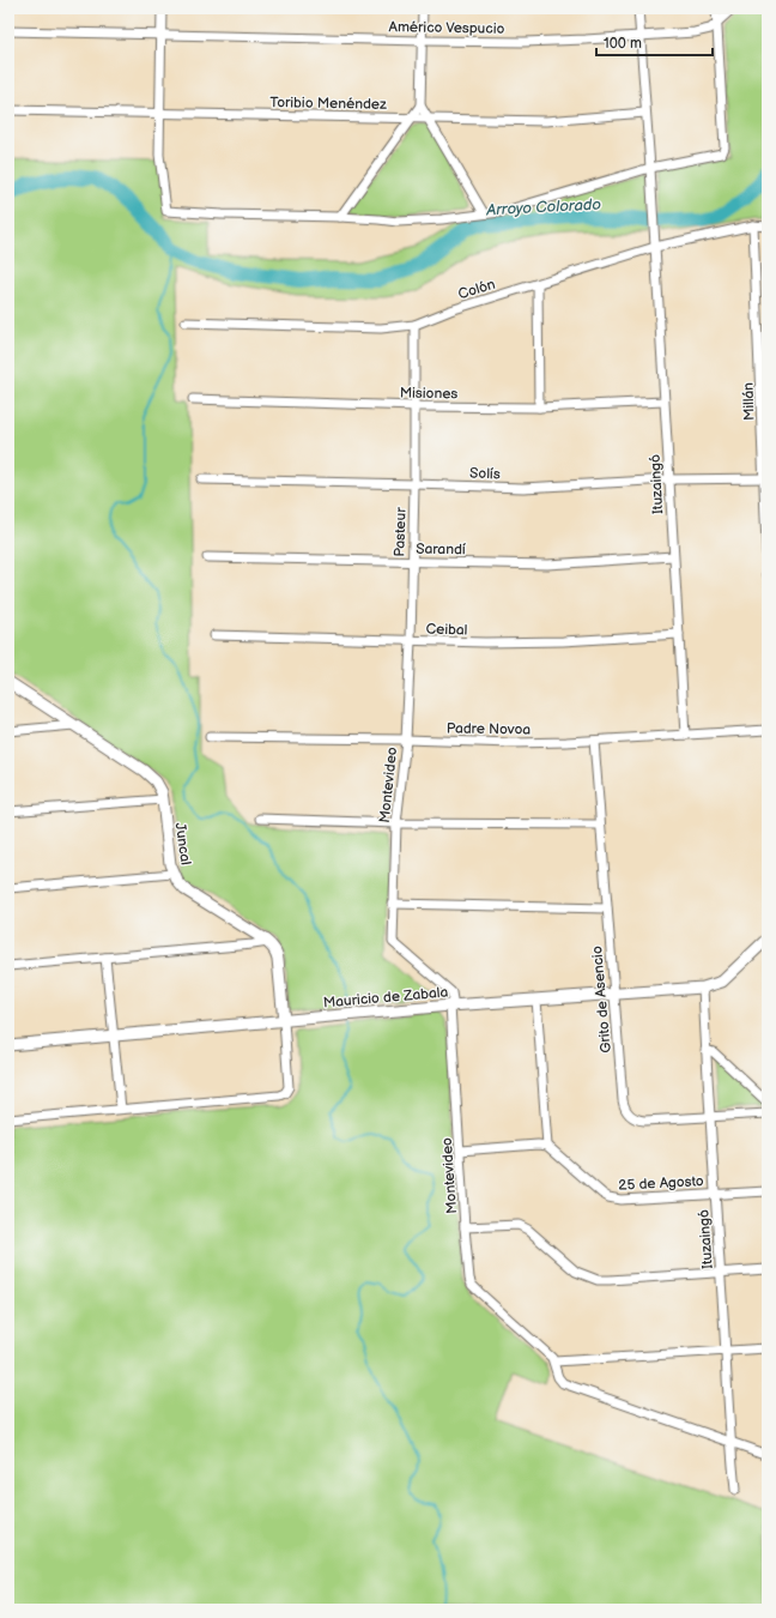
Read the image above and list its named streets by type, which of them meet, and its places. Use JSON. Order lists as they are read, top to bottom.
{
  "streets": {
    "street": [
      "Américo Vespucio",
      "Toribio Menéndez",
      "Colón",
      "Misiones",
      "Millán",
      "Solís",
      "Ituzaingó",
      "Pasteur",
      "Sarandí",
      "Ceibal",
      "Padre Novoa",
      "Montevideo",
      "Juncal",
      "Mauricio de Zabala",
      "Grito de Asencio",
      "25 de Agosto"
    ]
  },
  "crossings": [
    ["Américo Vespucio", "Ituzaingó"],
    ["Toribio Menéndez", "Ituzaingó"],
    ["Colón", "Millán"],
    ["Colón", "Ituzaingó"],
    ["Colón", "Pasteur"],
    ["Misiones", "Ituzaingó"],
    ["Misiones", "Pasteur"],
    ["Millán", "Solís"],
    ["Solís", "Ituzaingó"],
    ["Solís", "Pasteur"],
    ["Ituzaingó", "Sarandí"],
    ["Ituzaingó", "Ceibal"],
    ["Ituzaingó", "Padre Novoa"],
    ["Ituzaingó", "Montevideo"],
    ["Ituzaingó", "Mauricio de Zabala"],
    ["Ituzaingó", "Grito de Asencio"],
    ["Ituzaingó", "25 de Agosto"],
    ["Pasteur", "Sarandí"],
    ["Pasteur", "Ceibal"],
    ["Pasteur", "Padre Novoa"],
    ["Pasteur", "Montevideo"],
    ["Padre Novoa", "Montevideo"],
    ["Padre Novoa", "Grito de Asencio"],
    ["Montevideo", "Mauricio de Zabala"],
    ["Mauricio de Zabala", "Grito de Asencio"]
  ],
  "water": ["Arroyo Colorado"],
  "scale_bar": "100 m"
}
